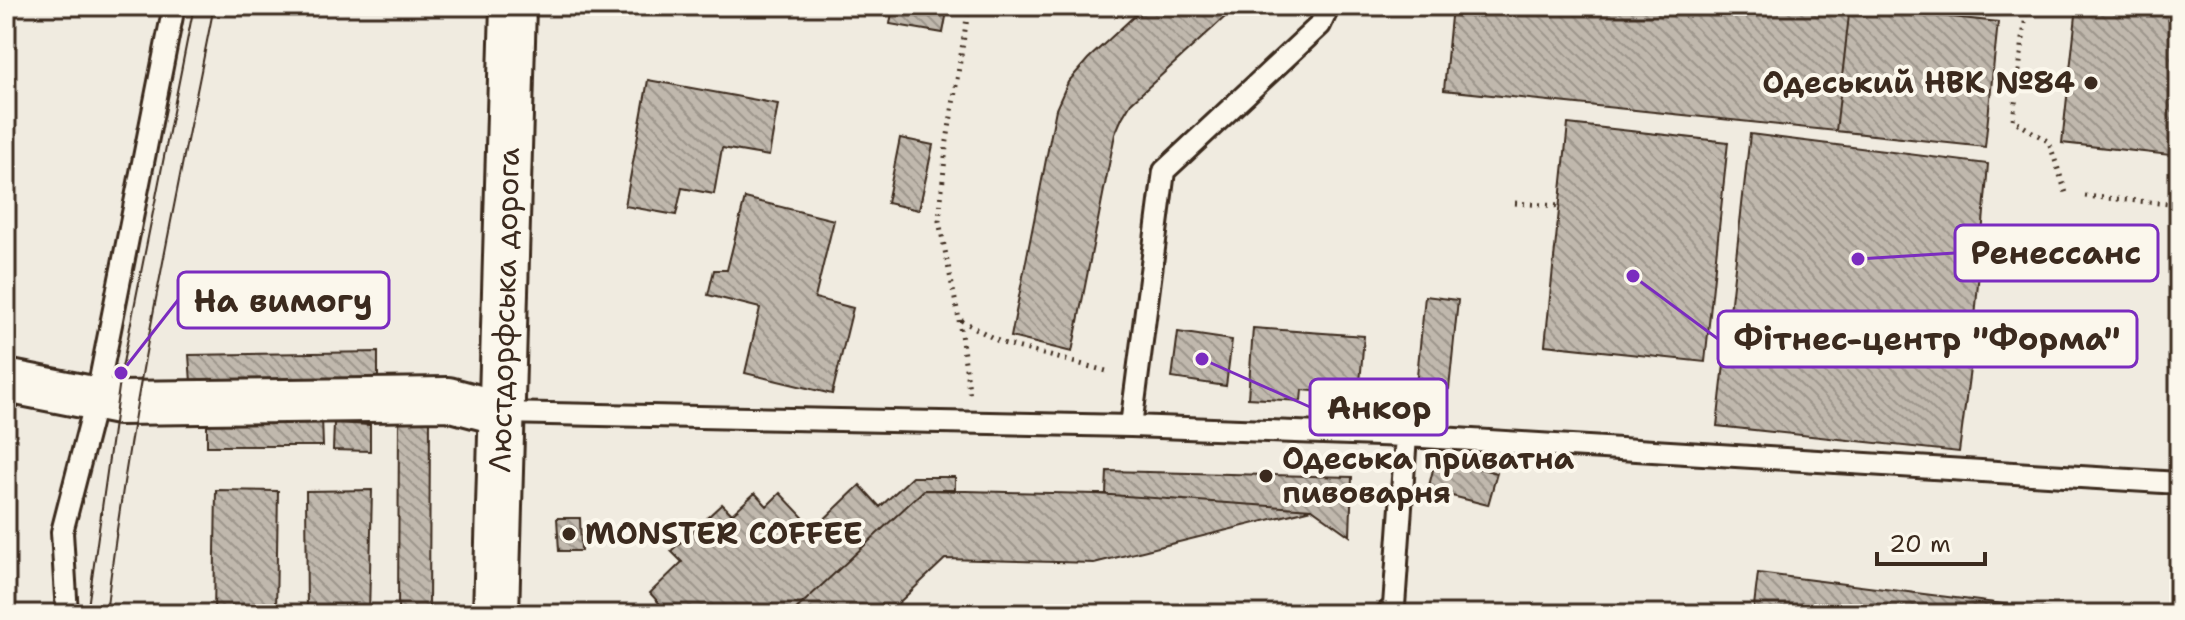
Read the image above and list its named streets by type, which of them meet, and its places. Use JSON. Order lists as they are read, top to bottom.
{
  "streets": {
    "main road": ["Люстдорфська дорога"]
  },
  "places": [
    "Одеський НВК №84",
    "Ренессанс",
    "Фітнес-центр \"Форма\"",
    "Анкор",
    "На вимогу",
    "Одеська приватна пивоварня",
    "MONSTER COFFEE"
  ],
  "scale_bar": "20 m"
}
